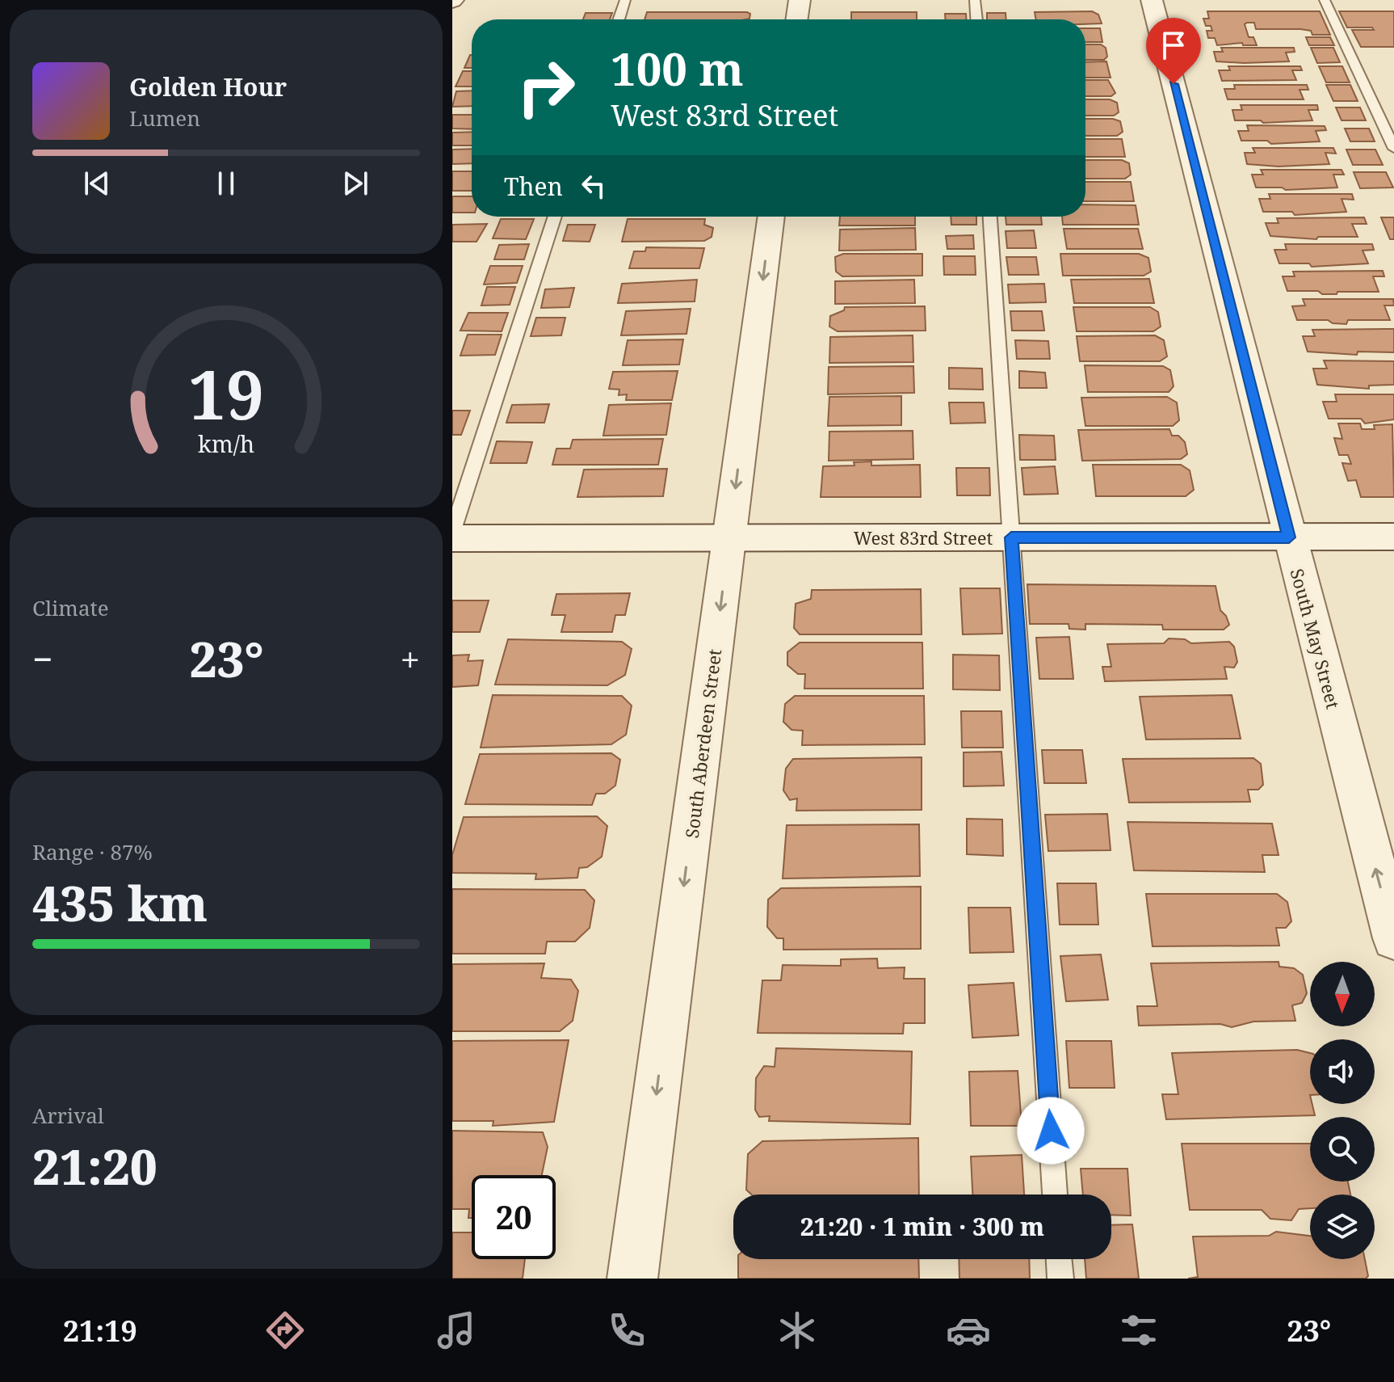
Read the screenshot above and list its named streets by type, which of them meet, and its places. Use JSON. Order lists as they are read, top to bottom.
{
  "streets": {
    "street": ["West 83rd Street", "South May Street", "South Aberdeen Street"]
  },
  "crossings": [
    ["West 83rd Street", "South May Street"],
    ["West 83rd Street", "South Aberdeen Street"]
  ],
  "one_way": ["South May Street", "South Aberdeen Street"],
  "north": "bottom",
  "page": {
    "turn": ["100 m", "West 83rd Street"],
    "song": ["Golden Hour", "Lumen"],
    "then": "Then",
    "tile": [
      "Climate",
      ["Range · 87%", "435 km"],
      ["Arrival", "21:20"]
    ],
    "heat": ["−", "23°", "+"],
    "limit": "20",
    "trip": "21:20 · 1 min · 300 m",
    "tabs": ["21:19", "23°"],
    "gauge": ["19", "km/h"]
  }
}
